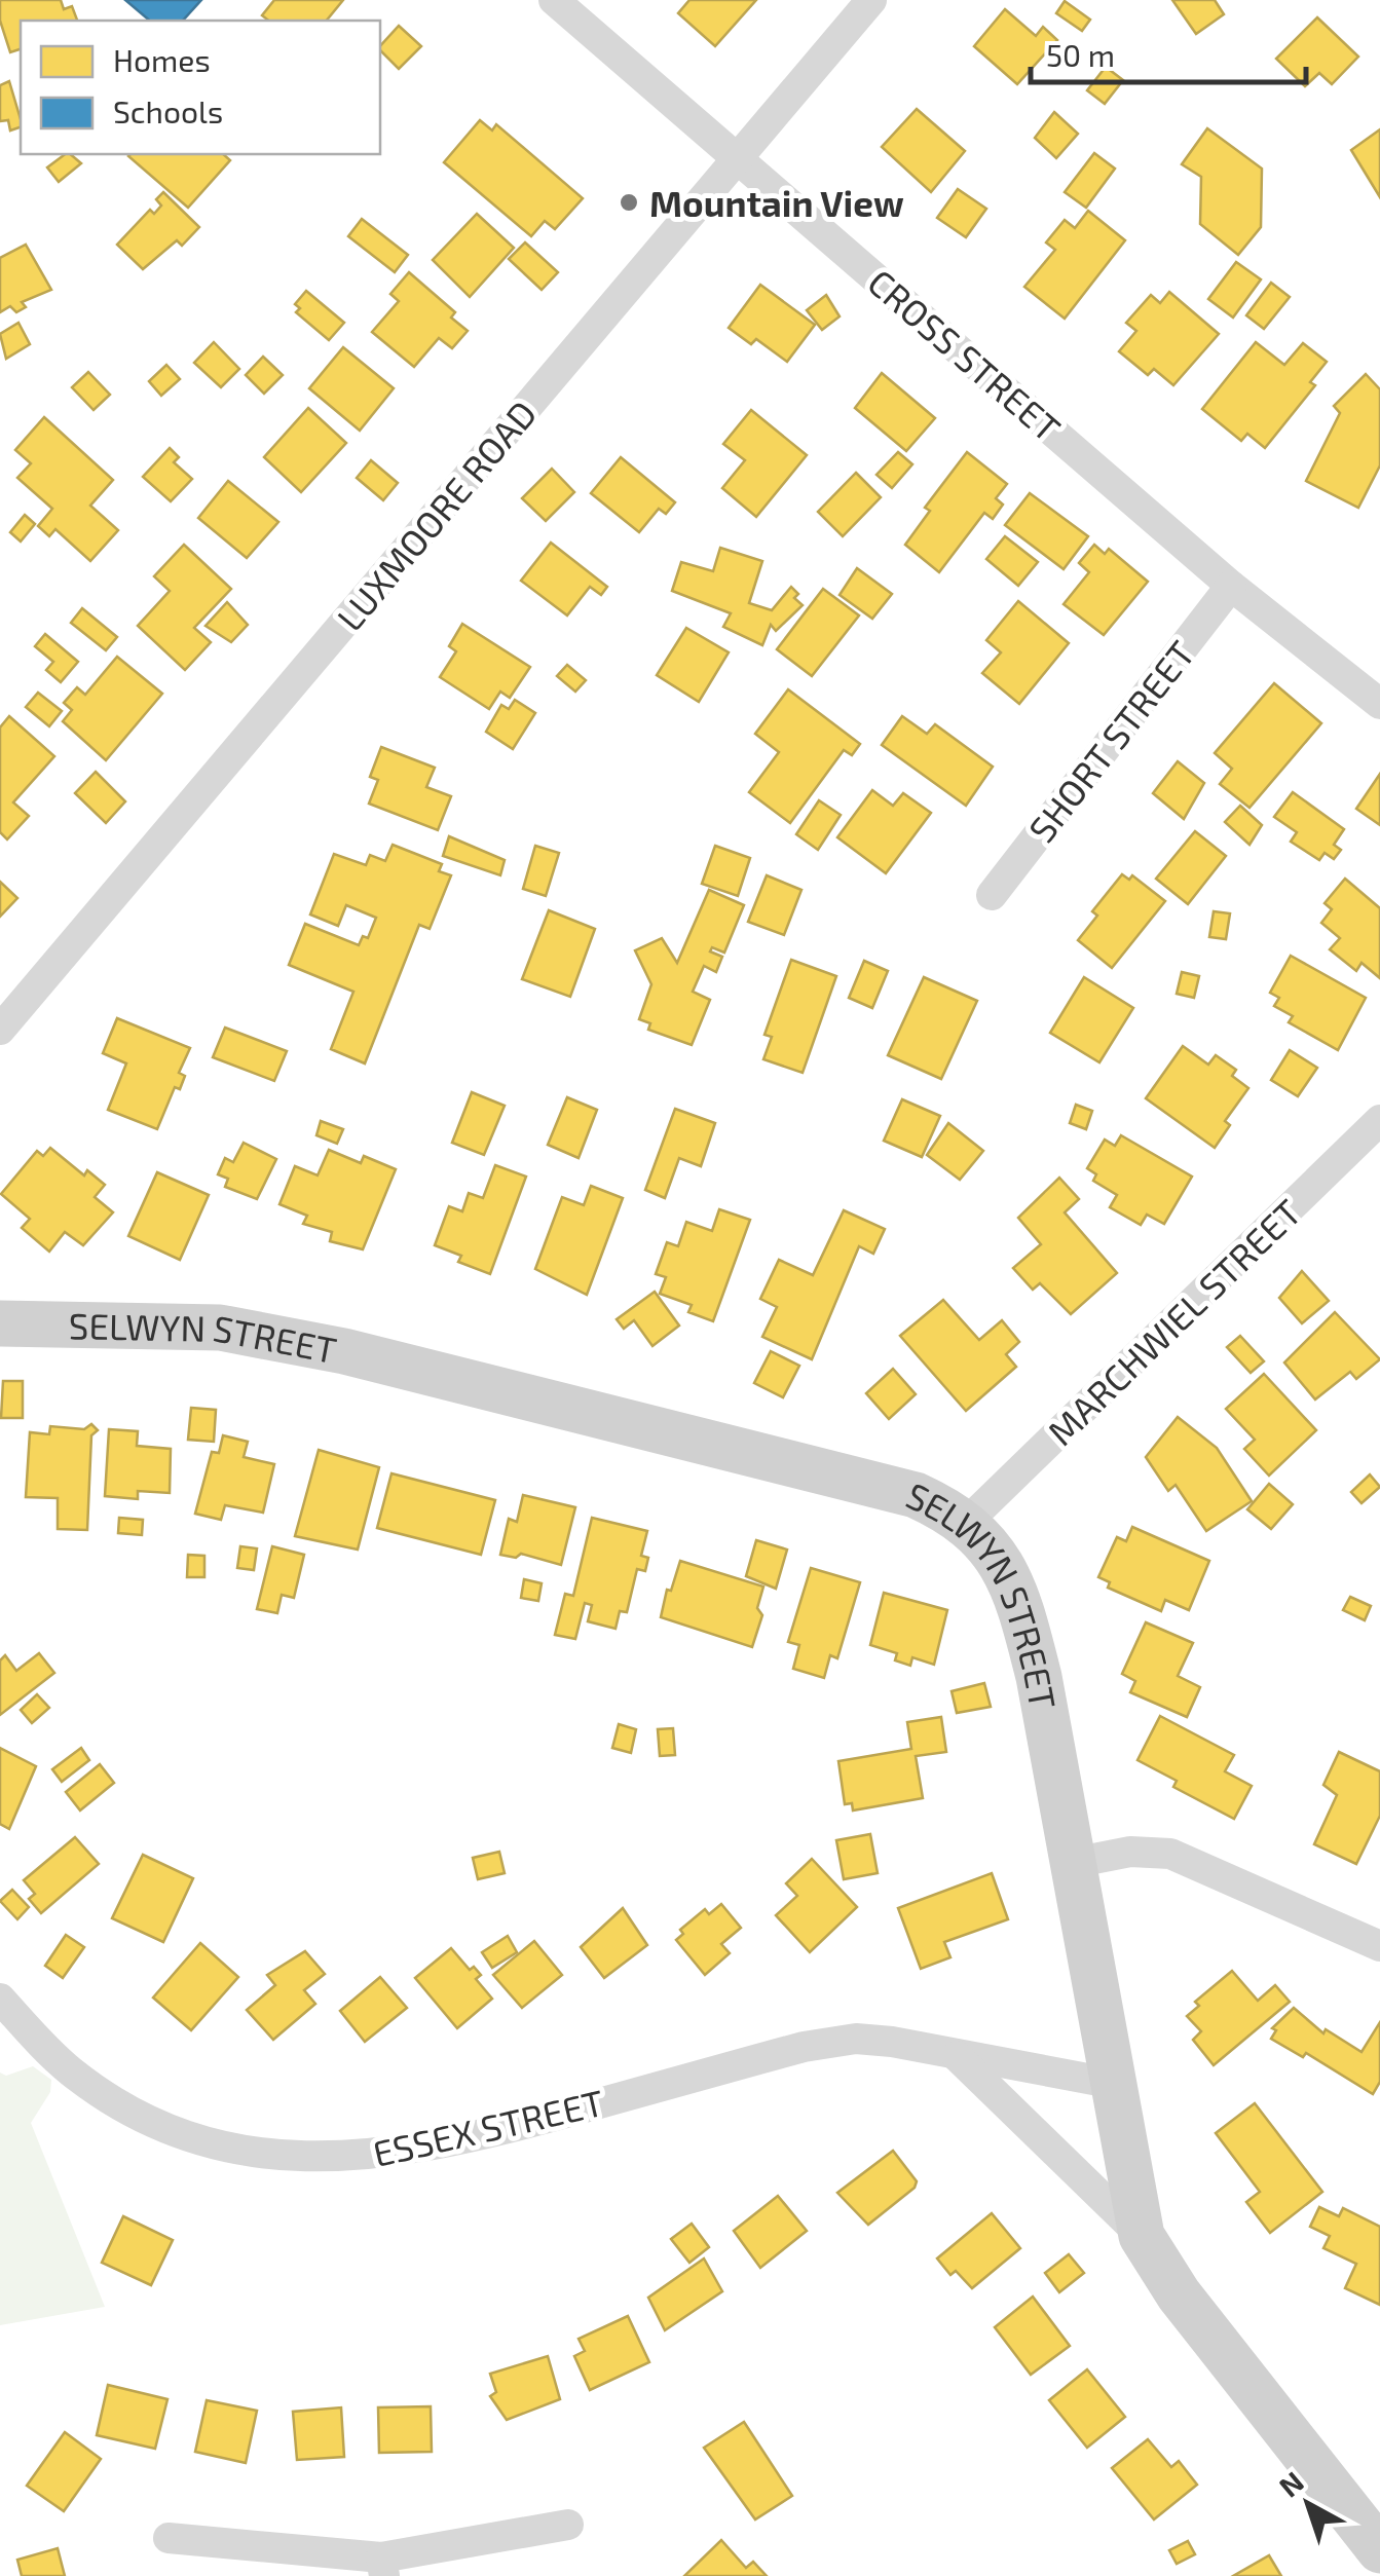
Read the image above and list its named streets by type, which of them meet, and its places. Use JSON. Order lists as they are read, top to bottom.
{
  "streets": {
    "street": [
      "CROSS STREET",
      "LUXMOORE ROAD",
      "SHORT STREET",
      "MARCHWIEL STREET",
      "SELWYN STREET",
      "ESSEX STREET"
    ]
  },
  "crossings": [
    ["CROSS STREET", "LUXMOORE ROAD"],
    ["CROSS STREET", "SHORT STREET"],
    ["MARCHWIEL STREET", "SELWYN STREET"],
    ["SELWYN STREET", "ESSEX STREET"]
  ],
  "places": ["Mountain View"],
  "legend": ["Homes", "Schools"],
  "scale_bar": "50 m",
  "north": "top left"
}
